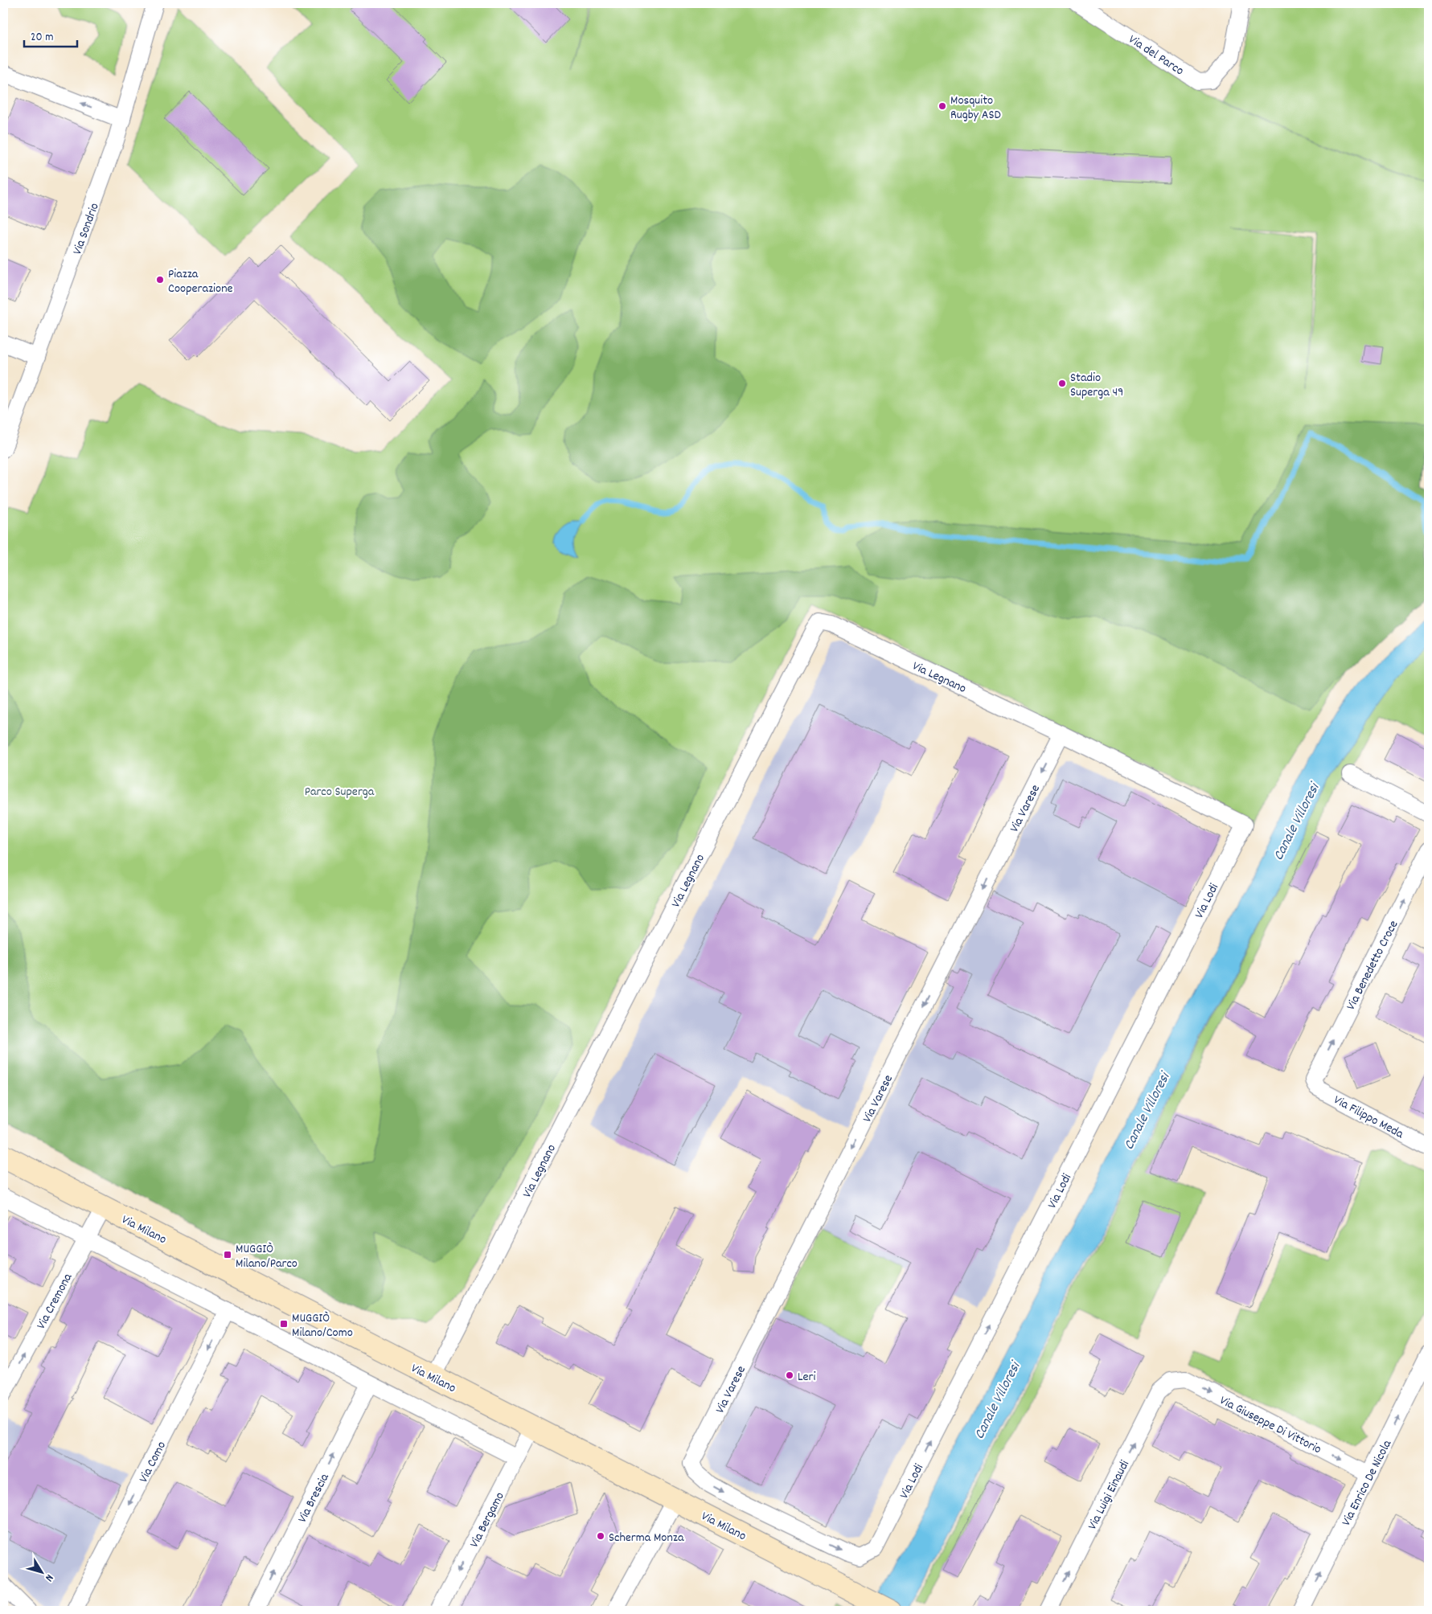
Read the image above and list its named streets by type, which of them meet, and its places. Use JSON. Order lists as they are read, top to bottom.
{
  "streets": {
    "street": [
      "Via del Parco",
      "Via Sondrio",
      "Via Legnano",
      "Via Varese",
      "Via Lodi",
      "Via Benedetto Croce",
      "Via Filippo Meda",
      "Via Milano",
      "Via Cremona",
      "Via Giuseppe Di Vittorio",
      "Via Como",
      "Via Enrico De Nicola",
      "Via Luigi Einaudi",
      "Via Brescia",
      "Via Bergamo"
    ]
  },
  "crossings": [
    ["Via Legnano", "Via Varese"],
    ["Via Legnano", "Via Lodi"],
    ["Via Legnano", "Via Milano"],
    ["Via Varese", "Via Lodi"],
    ["Via Benedetto Croce", "Via Filippo Meda"],
    ["Via Milano", "Via Cremona"],
    ["Via Milano", "Via Bergamo"],
    ["Via Giuseppe Di Vittorio", "Via Enrico De Nicola"],
    ["Via Giuseppe Di Vittorio", "Via Luigi Einaudi"]
  ],
  "one_way": [
    "Via Varese",
    "Via Benedetto Croce",
    "Via Cremona",
    "Via Giuseppe Di Vittorio",
    "Via Como",
    "Via Enrico De Nicola",
    "Via Luigi Einaudi",
    "Via Brescia",
    "Via Bergamo"
  ],
  "water": ["Canale Villoresi"],
  "parks": ["Parco Superga"],
  "places": {
    "other": [
      "Mosquito Rugby ASD",
      "Piazza Cooperazione",
      "Stadio Superga 49",
      "Leri",
      "Scherma Monza"
    ],
    "transit": ["MUGGIÒ Milano/Parco", "MUGGIÒ Milano/Como"]
  },
  "scale_bar": "20 m",
  "north": "bottom right"
}
